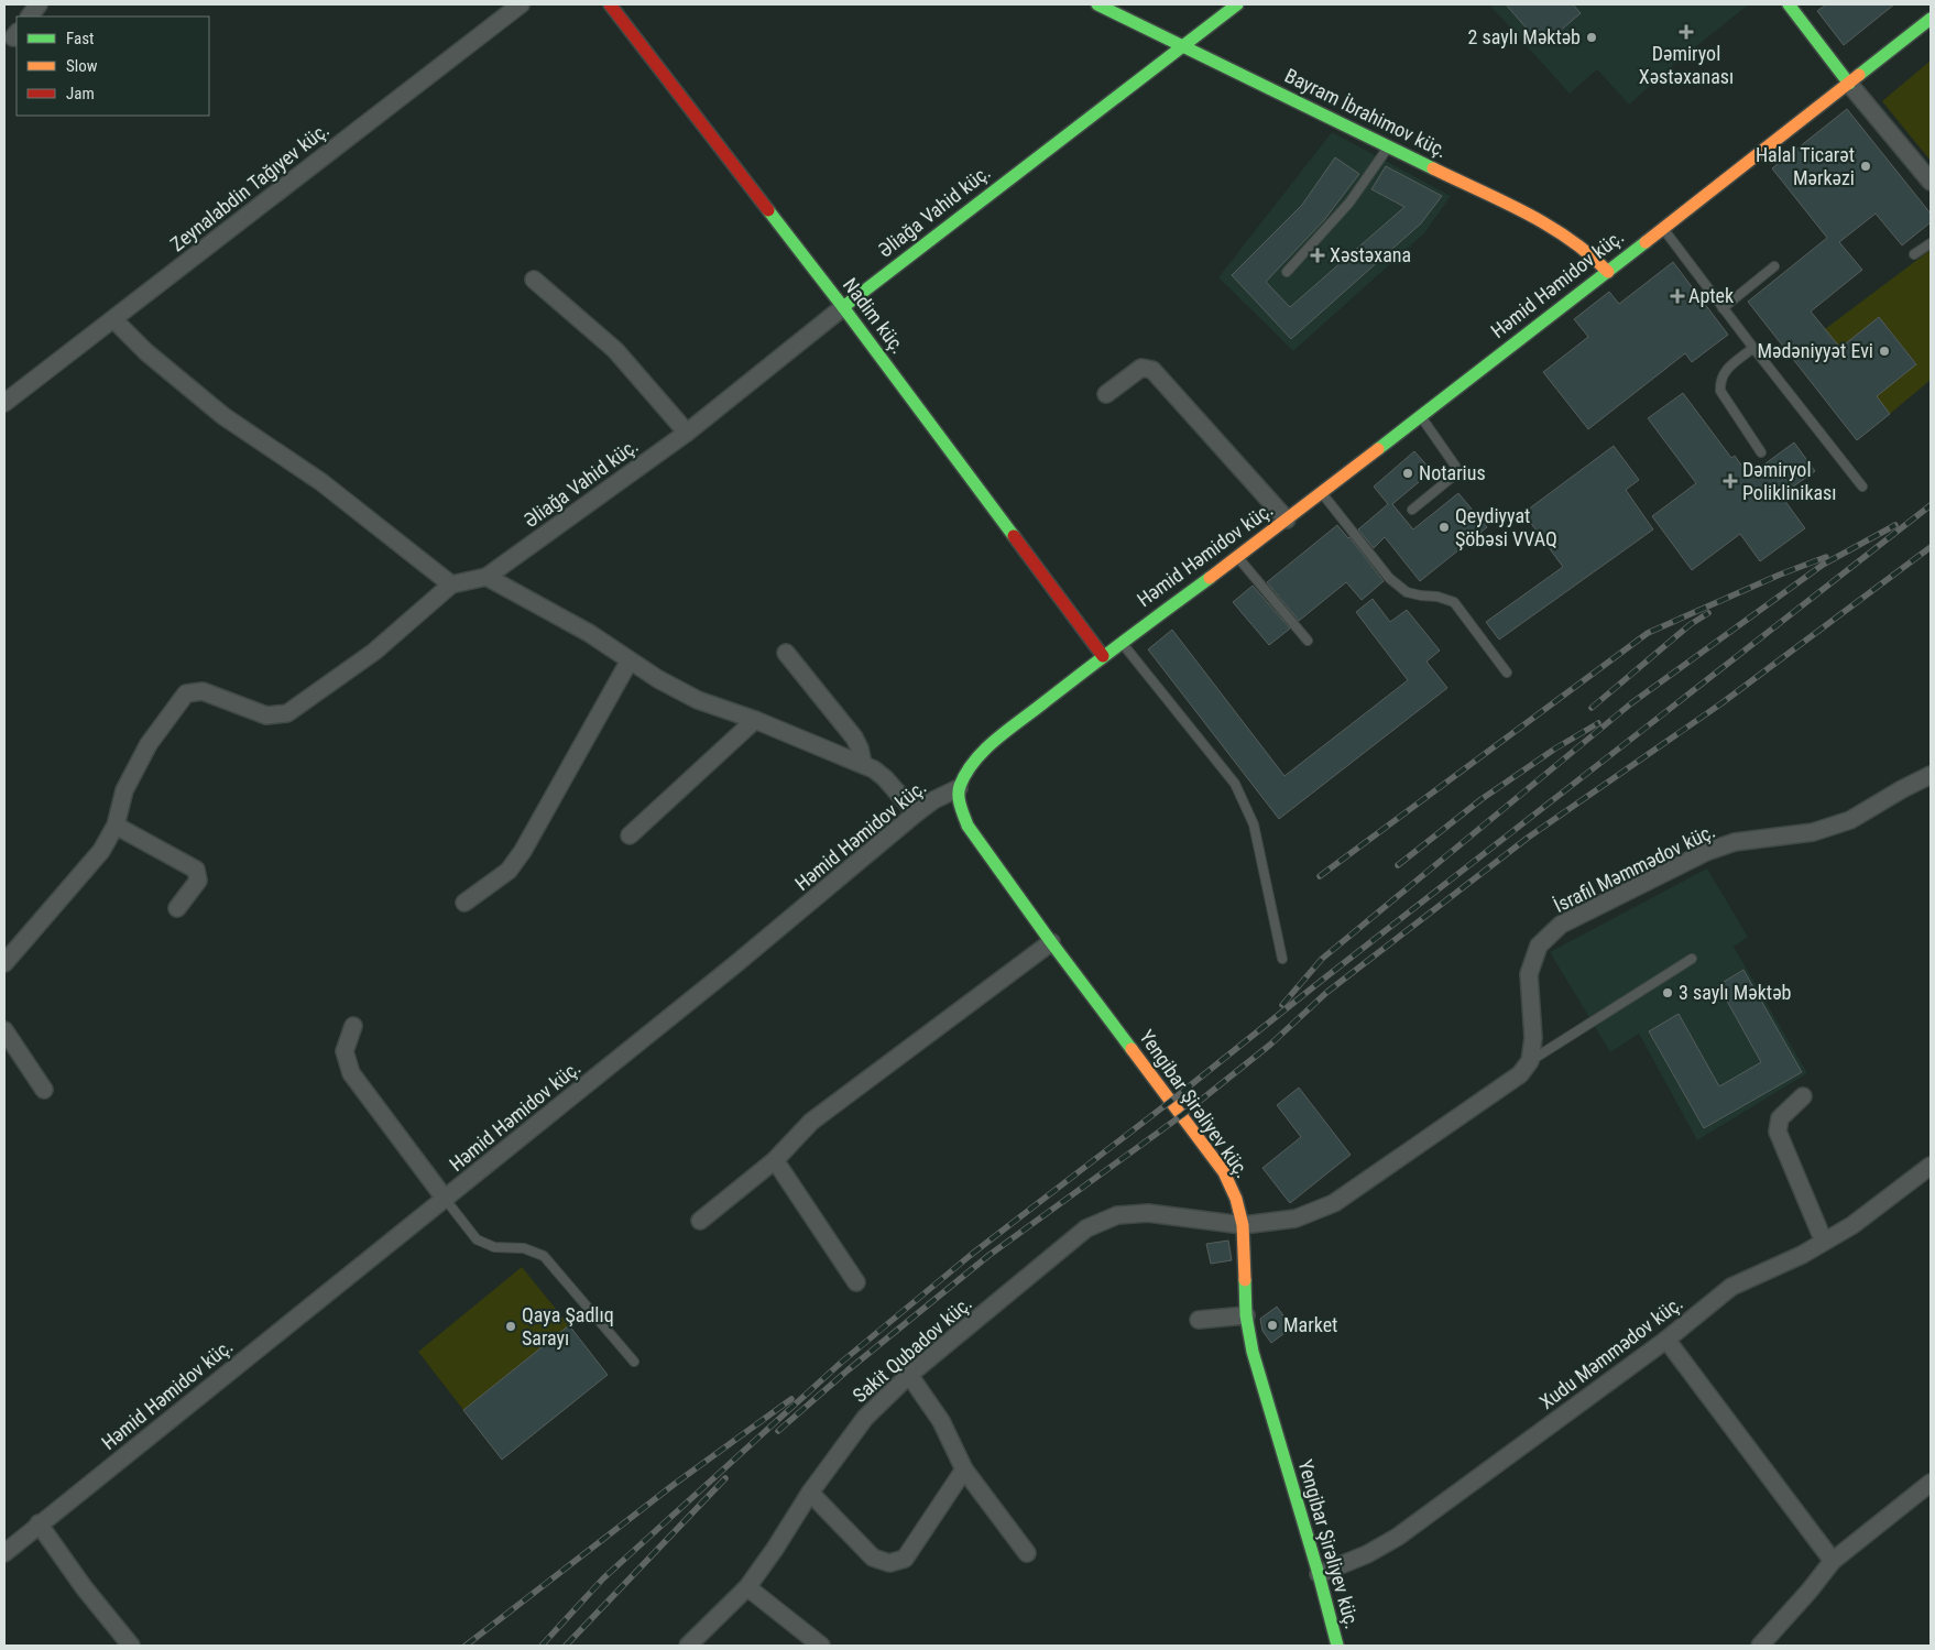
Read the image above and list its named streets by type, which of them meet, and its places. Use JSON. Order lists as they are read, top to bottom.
{
  "streets": {
    "street": [
      "Bayram İbrahimov küç.",
      "Zeynalabdin Tağıyev küç.",
      "Əliağa Vahid küç.",
      "Həmid Həmidov küç.",
      "Nadim küç.",
      "İsrafil Məmmədov küç.",
      "Yengibar Şirəliyev küç.",
      "Sakit Qubadov küç.",
      "Xudu Məmmədov küç."
    ]
  },
  "crossings": [
    ["Bayram İbrahimov küç.", "Əliağa Vahid küç."],
    ["Bayram İbrahimov küç.", "Həmid Həmidov küç."],
    ["Əliağa Vahid küç.", "Nadim küç."],
    ["Həmid Həmidov küç.", "Nadim küç."],
    ["Həmid Həmidov küç.", "Yengibar Şirəliyev küç."],
    ["Yengibar Şirəliyev küç.", "Sakit Qubadov küç."],
    ["Yengibar Şirəliyev küç.", "Xudu Məmmədov küç."]
  ],
  "places": {
    "health": [
      "Dəmiryol Xəstəxanası",
      "Xəstəxana",
      "Aptek",
      "Dəmiryol Poliklinikası"
    ],
    "other": [
      "2 saylı Məktəb",
      "Halal Ticarət Mərkəzi",
      "Mədəniyyət Evi",
      "Notarius",
      "Qeydiyyat Şöbəsi VVAQ",
      "3 saylı Məktəb",
      "Market",
      "Qaya Şadlıq Sarayı"
    ]
  },
  "legend": ["Fast", "Slow", "Jam"]
}
